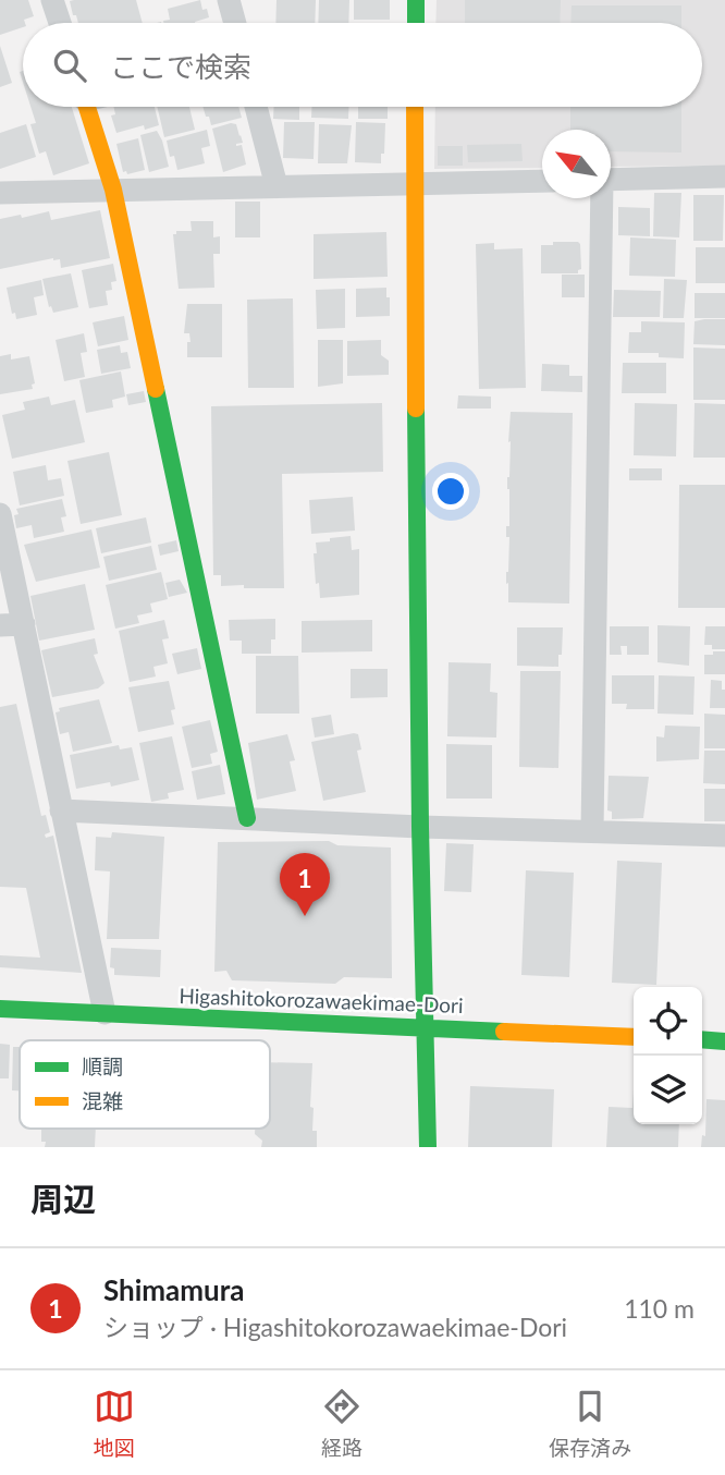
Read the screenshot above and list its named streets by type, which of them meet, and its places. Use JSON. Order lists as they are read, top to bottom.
{
  "streets": {
    "street": ["Higashitokorozawaekimae-Dori"]
  },
  "legend": ["順調", "混雑"],
  "north": "top left",
  "page": {
    "search": "ここで検索",
    "pins": "1",
    "heading": "周辺",
    "list": [
      {
        "mark": "1",
        "name": "Shimamura",
        "note": "ショップ · Higashitokorozawaekimae-Dori",
        "value": "110 m"
      }
    ],
    "nav": ["地図", "経路", "保存済み"]
  }
}
